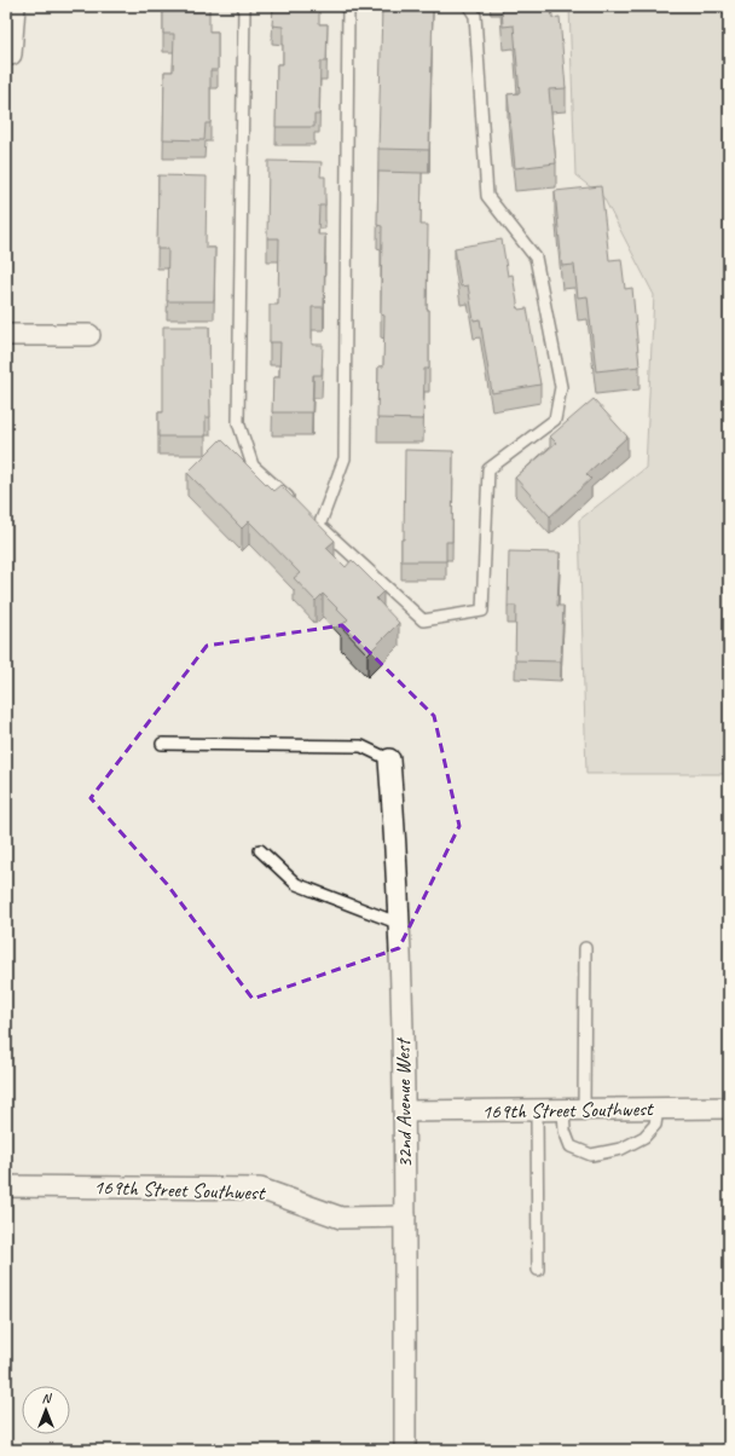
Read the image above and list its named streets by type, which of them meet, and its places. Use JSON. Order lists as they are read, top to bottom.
{
  "streets": {
    "street": ["32nd Avenue West", "169th Street Southwest"]
  },
  "crossings": [
    ["32nd Avenue West", "169th Street Southwest"]
  ],
  "north": "top"
}
